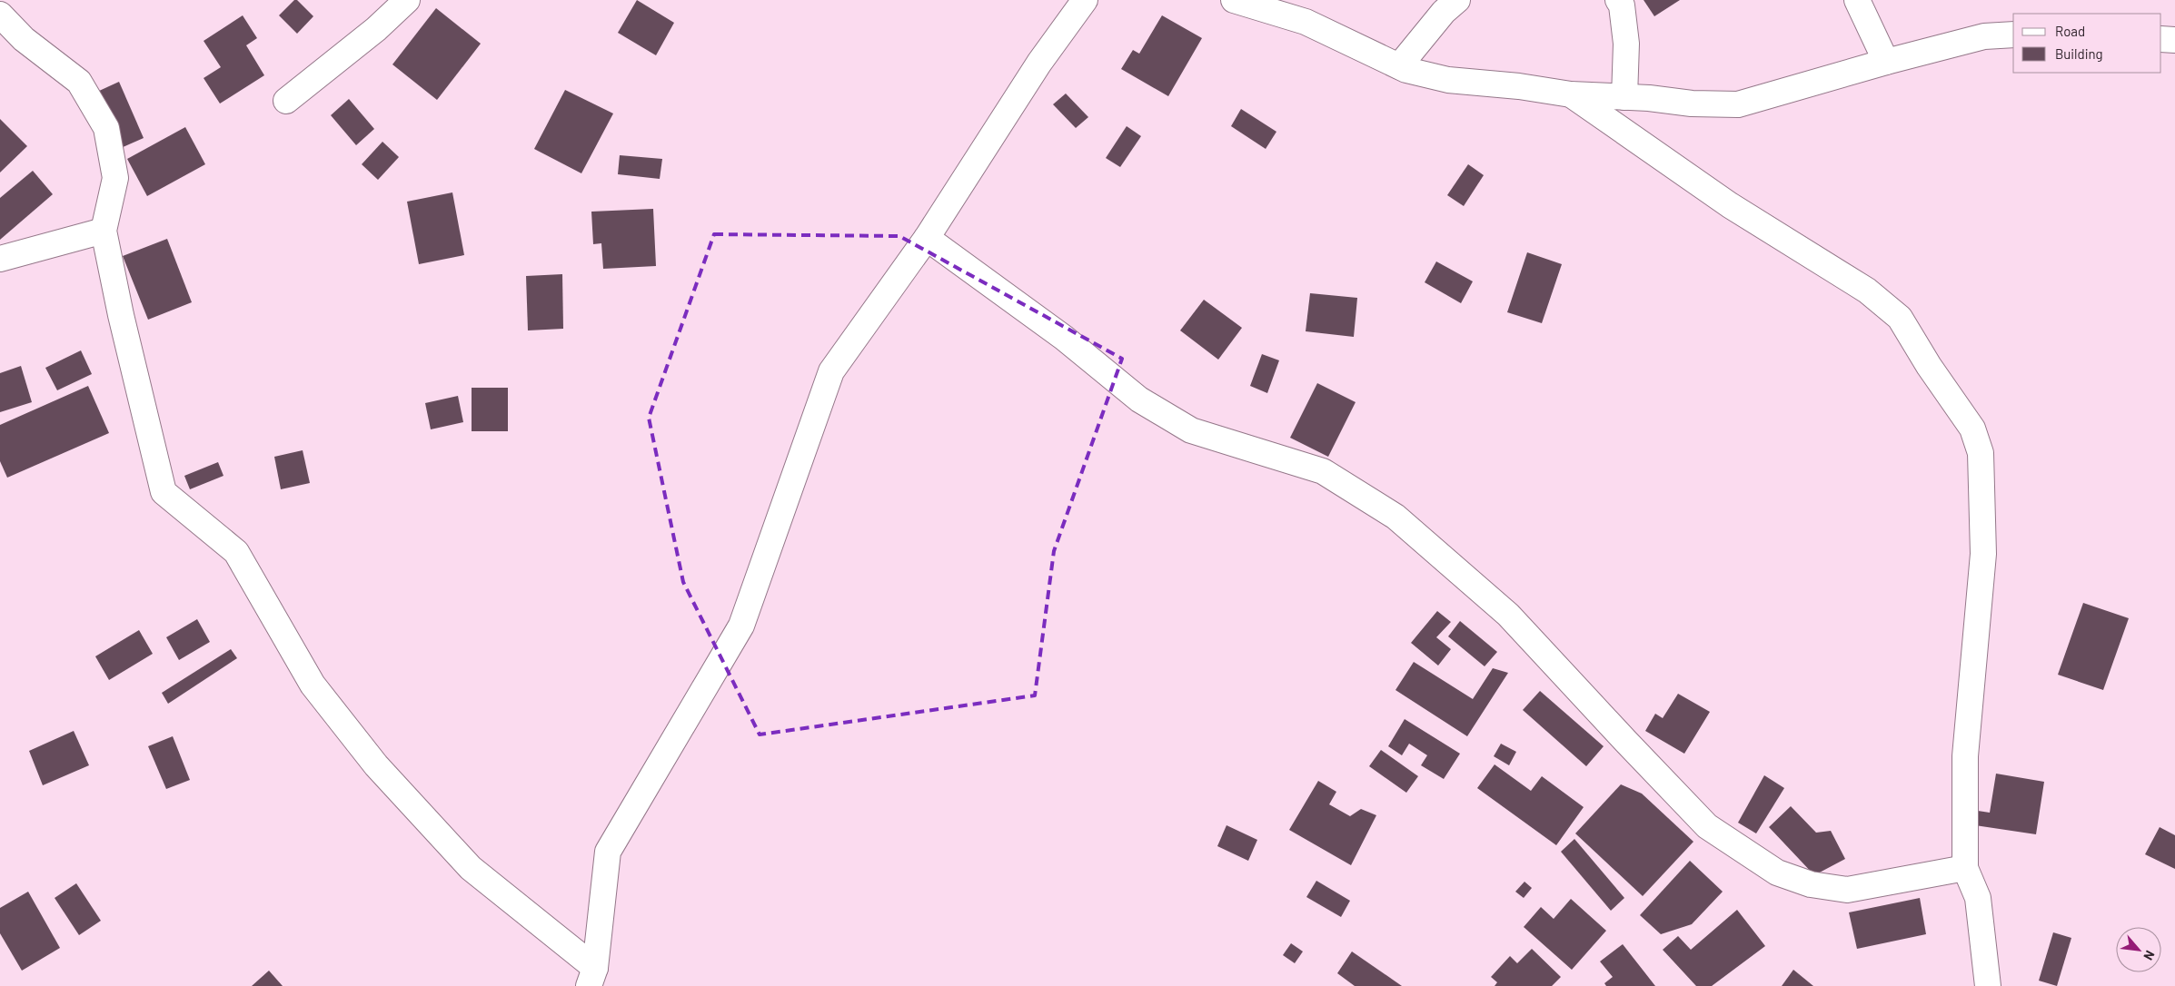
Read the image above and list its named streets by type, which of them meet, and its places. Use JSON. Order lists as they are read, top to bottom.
{
  "legend": ["Road", "Building"],
  "north": "bottom right"
}
